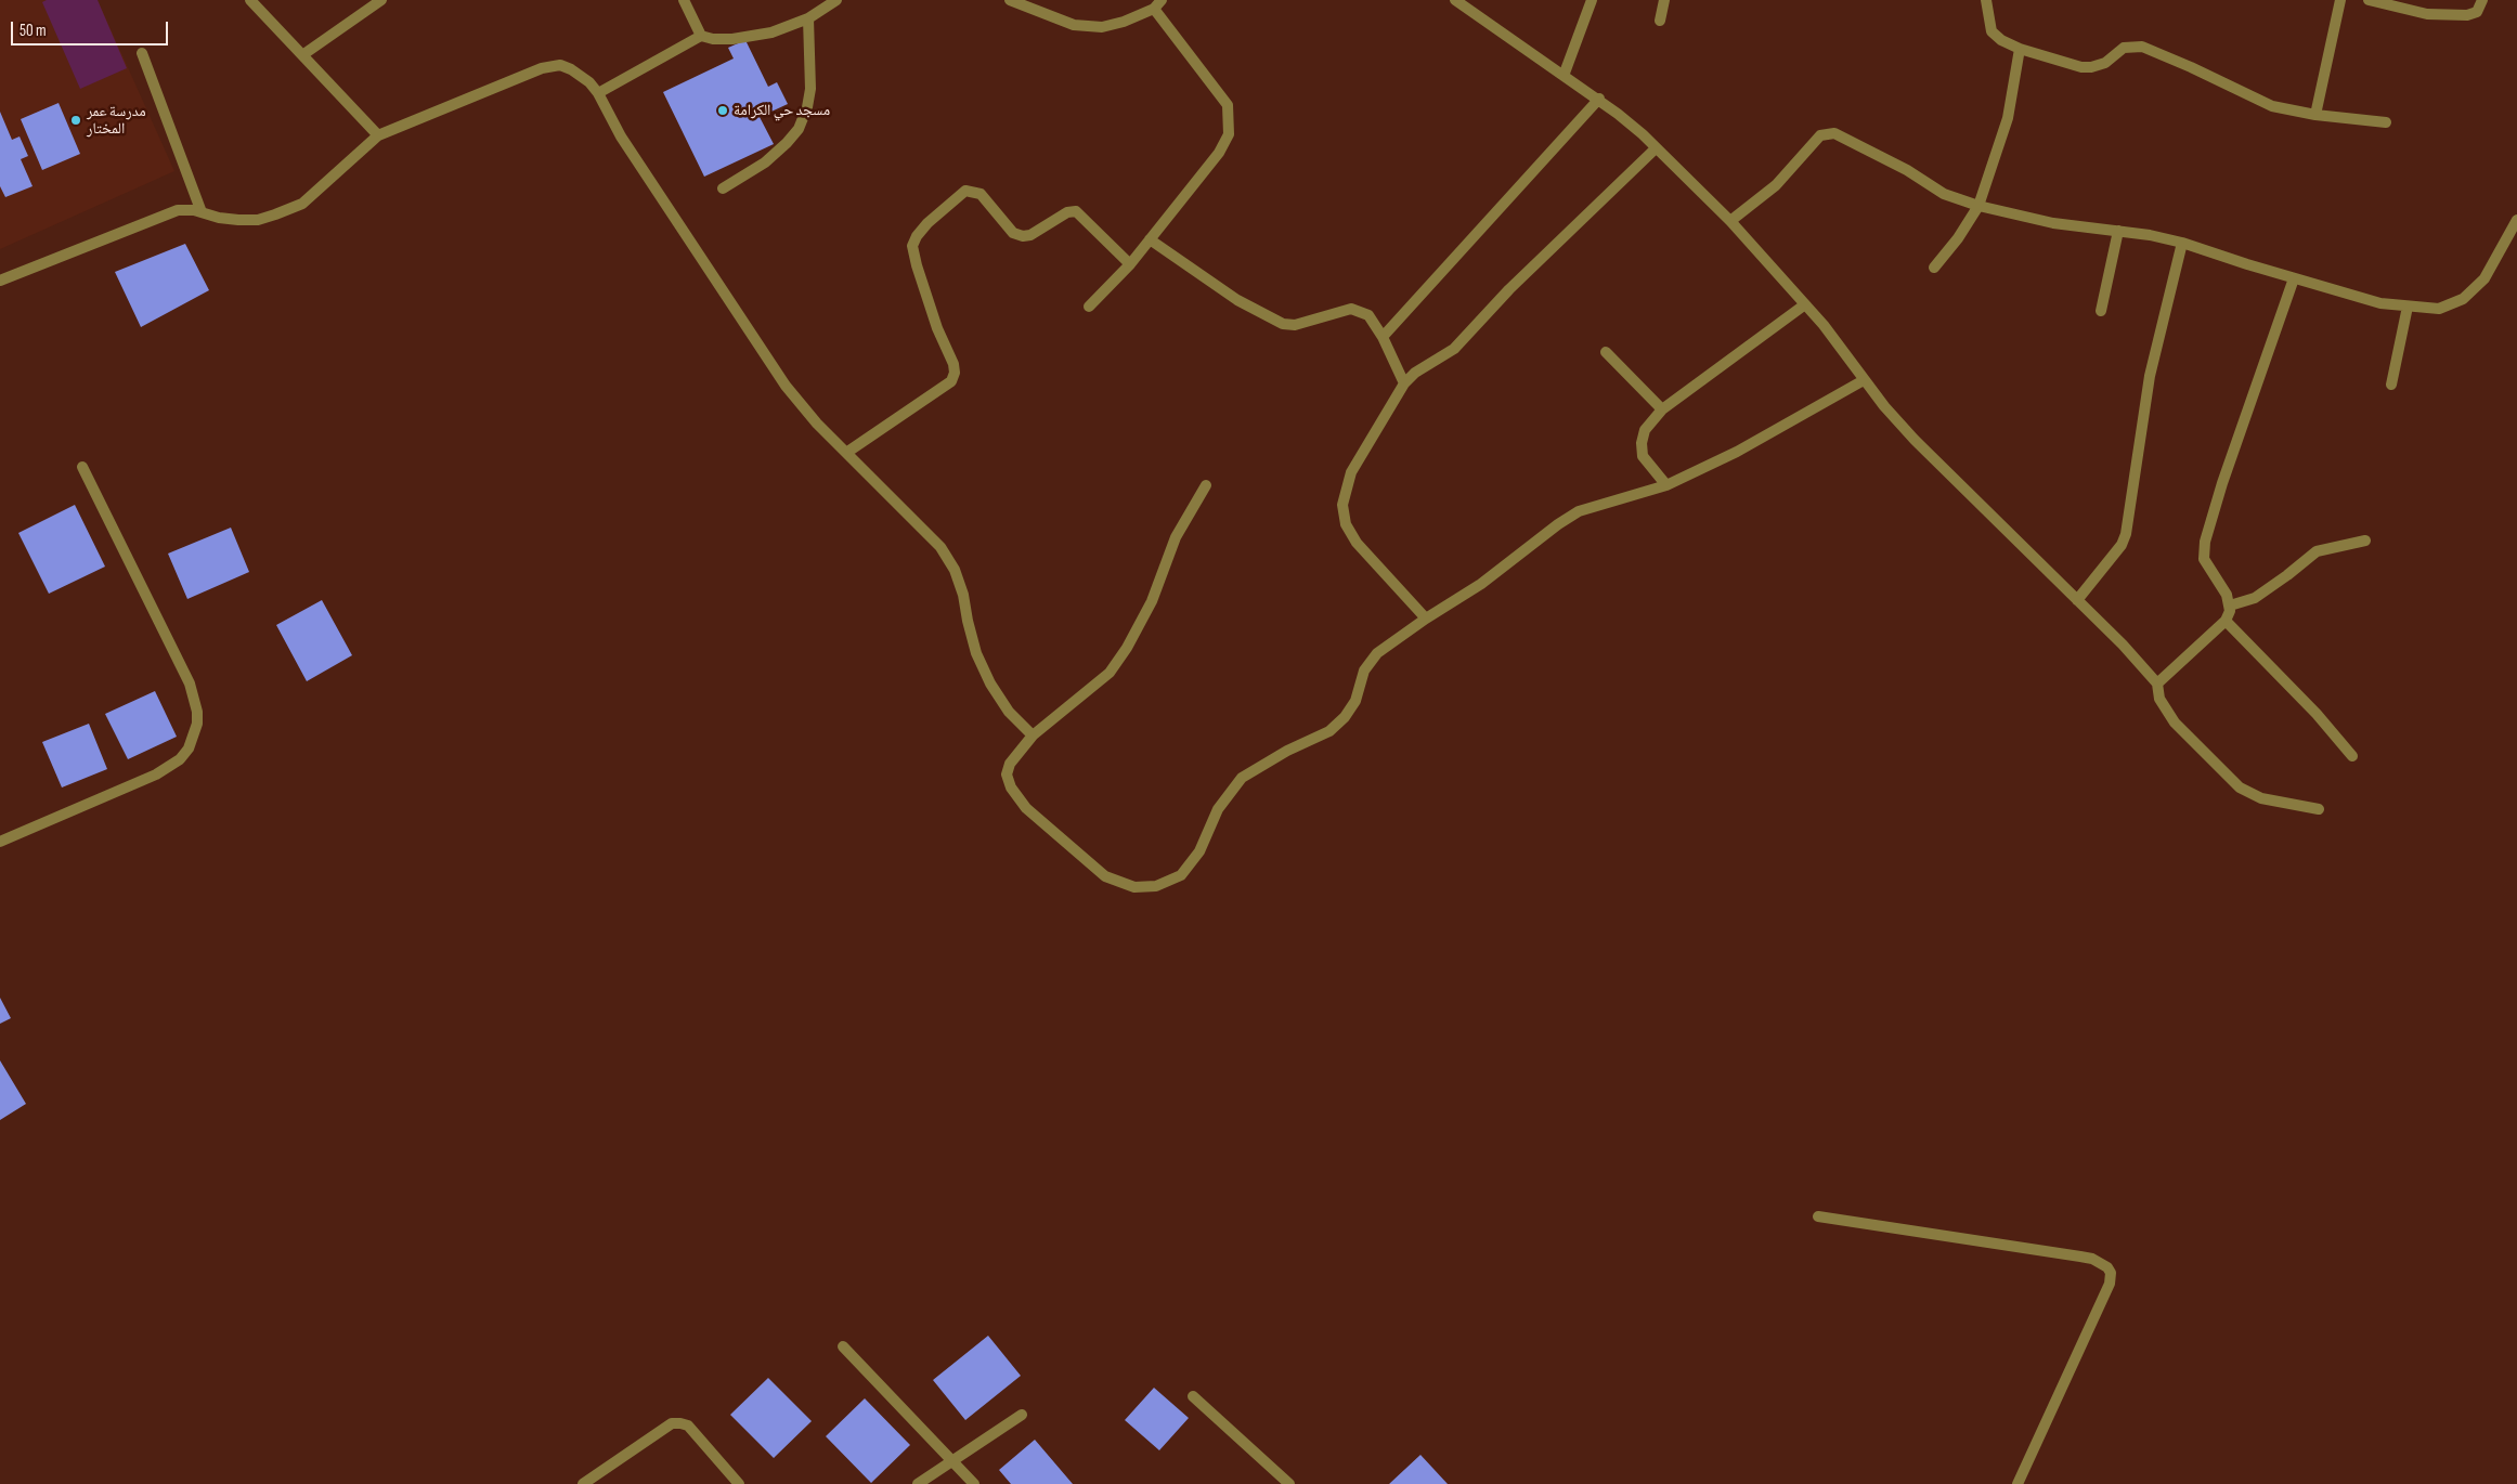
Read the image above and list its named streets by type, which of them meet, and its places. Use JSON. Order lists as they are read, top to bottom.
{
  "places": ["مسجد حي الكرامة", "مدرسة عمر المختار"],
  "scale_bar": "50 m"
}
